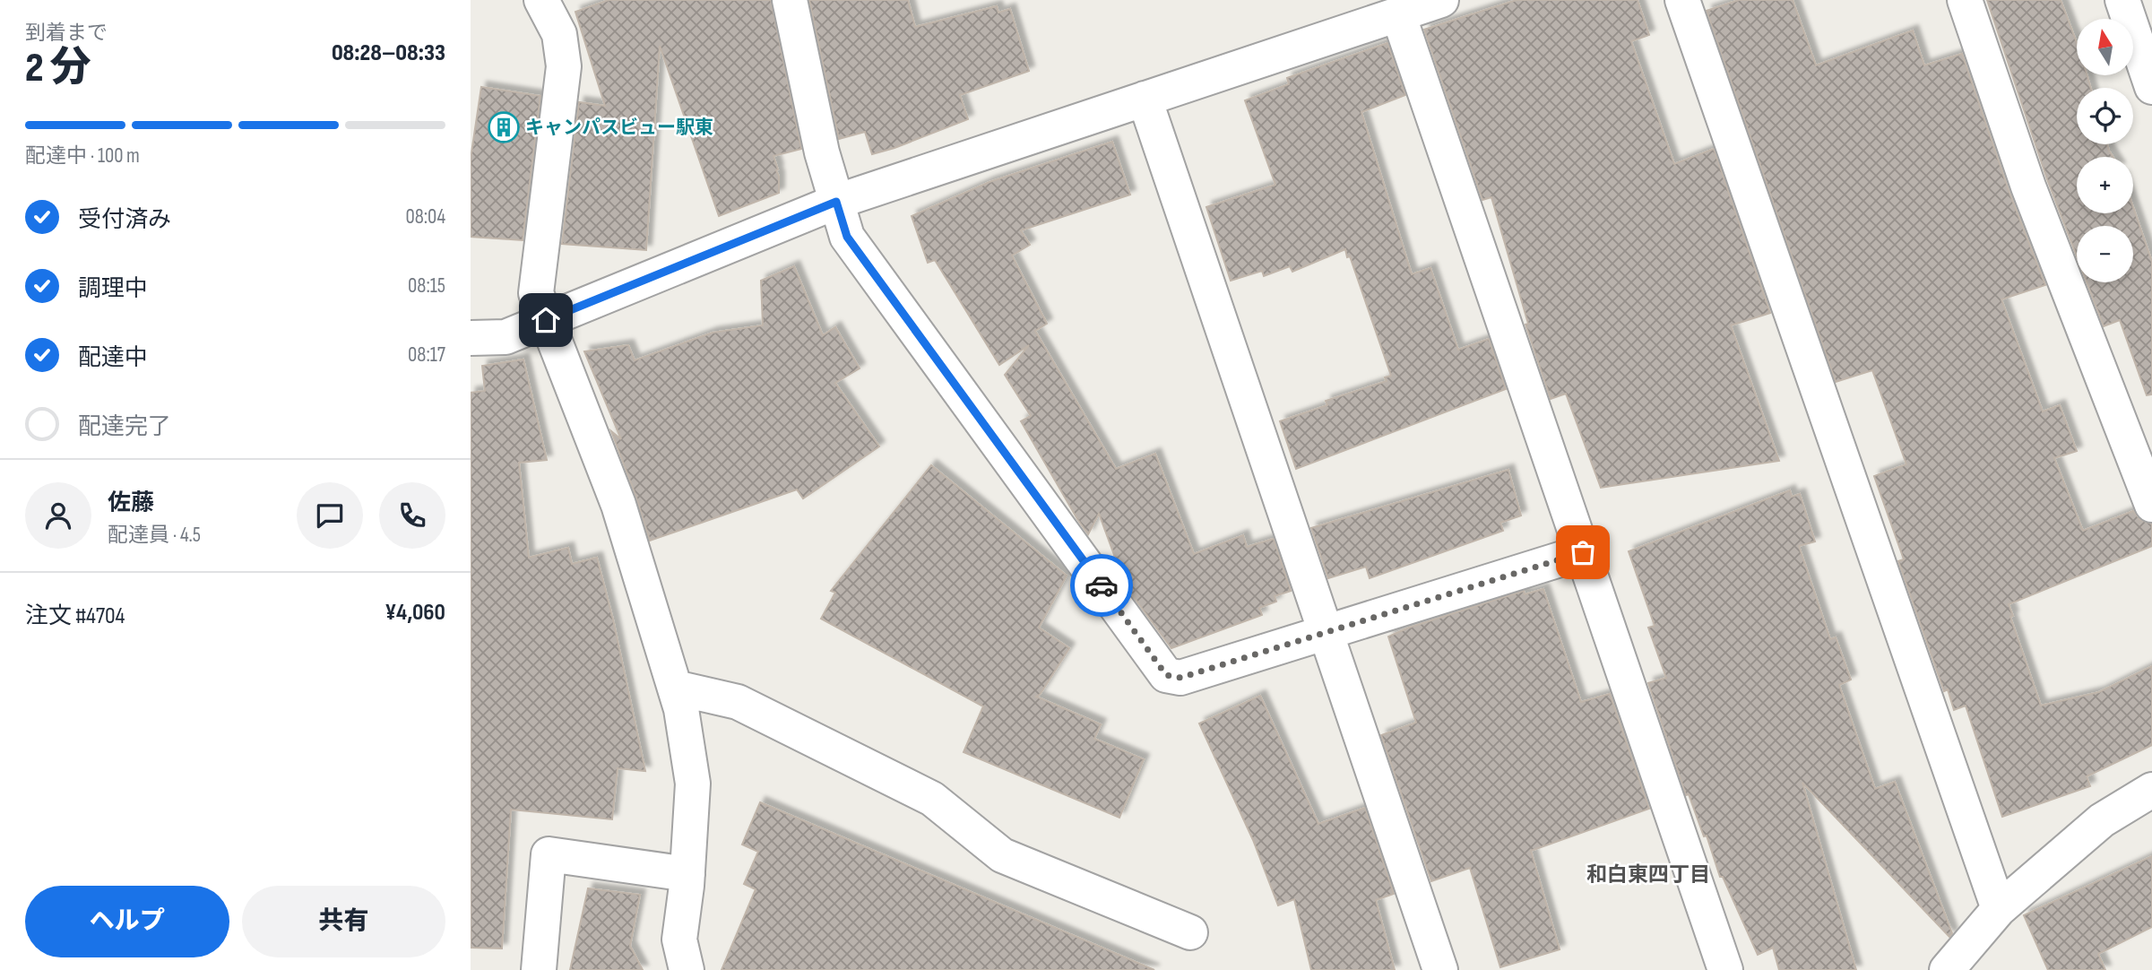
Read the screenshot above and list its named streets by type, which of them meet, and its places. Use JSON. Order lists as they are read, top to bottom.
{
  "districts": ["和白東四丁目"],
  "places": {
    "building": ["キャンパスビュー駅東"]
  },
  "north": "top",
  "page": {
    "heading": ["2 分", "到着まで", "08:28–08:33"],
    "panel": [
      "佐藤",
      "配達員 · 4.5",
      "注文 #4704",
      "¥4,060"
    ],
    "map_buttons": ["+", "−"],
    "bar": "配達中 · 100 m",
    "list": [
      ["受付済み", "08:04"],
      ["調理中", "08:15"],
      ["配達中", "08:17"],
      "配達完了"
    ],
    "buttons": ["ヘルプ", "共有"]
  }
}
